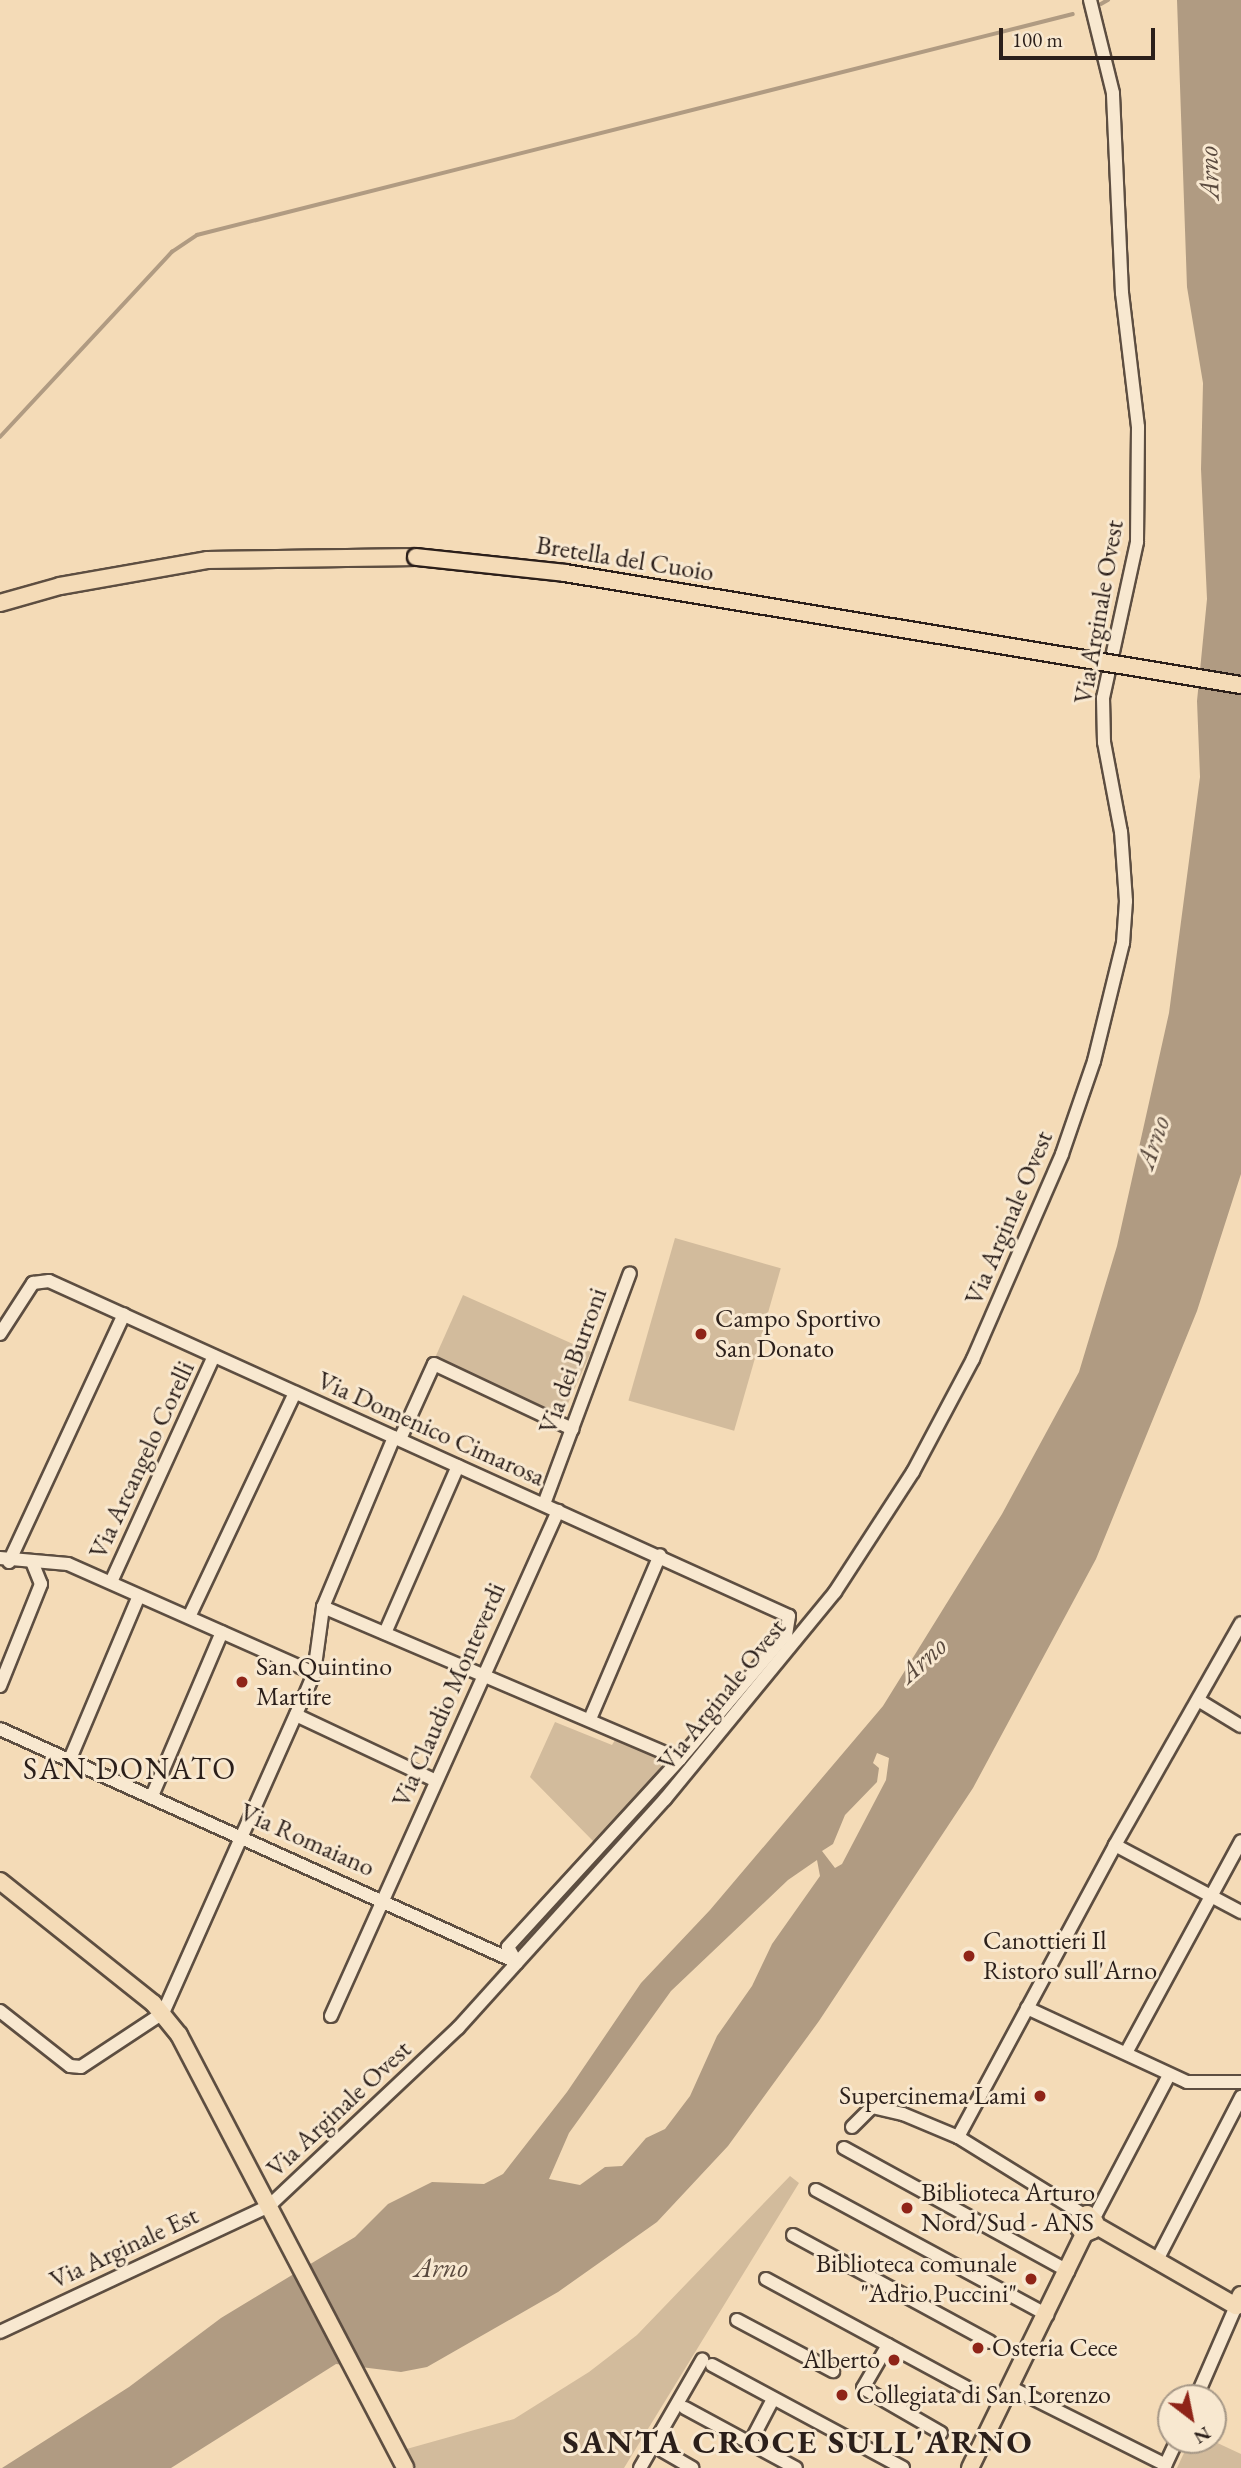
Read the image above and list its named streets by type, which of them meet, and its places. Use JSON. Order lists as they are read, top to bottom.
{
  "streets": {
    "main road": ["Bretella del Cuoio"],
    "street": [
      "Via Arginale Ovest",
      "Via dei Burroni",
      "Via Domenico Cimarosa",
      "Via Arcangelo Corelli",
      "Via Claudio Monteverdi",
      "Via Romaiano",
      "Via Arginale Est"
    ]
  },
  "crossings": [
    ["Via Arginale Ovest", "Via Romaiano"],
    ["Via Arginale Ovest", "Via Arginale Est"],
    ["Via dei Burroni", "Via Domenico Cimarosa"],
    ["Via Domenico Cimarosa", "Via Arcangelo Corelli"],
    ["Via Domenico Cimarosa", "Via Claudio Monteverdi"],
    ["Via Claudio Monteverdi", "Via Romaiano"]
  ],
  "districts": ["SAN DONATO", "SANTA CROCE SULL'ARNO"],
  "water": ["Arno"],
  "places": [
    "Campo Sportivo San Donato",
    "San Quintino Martire",
    "Canottieri Il Ristoro sull'Arno",
    "Supercinema Lami",
    "Biblioteca Arturo Nord/Sud - ANS",
    "Biblioteca comunale \"Adrio Puccini\"",
    "Osteria Cece",
    "Alberto",
    "Collegiata di San Lorenzo"
  ],
  "scale_bar": "100 m",
  "north": "bottom right"
}
